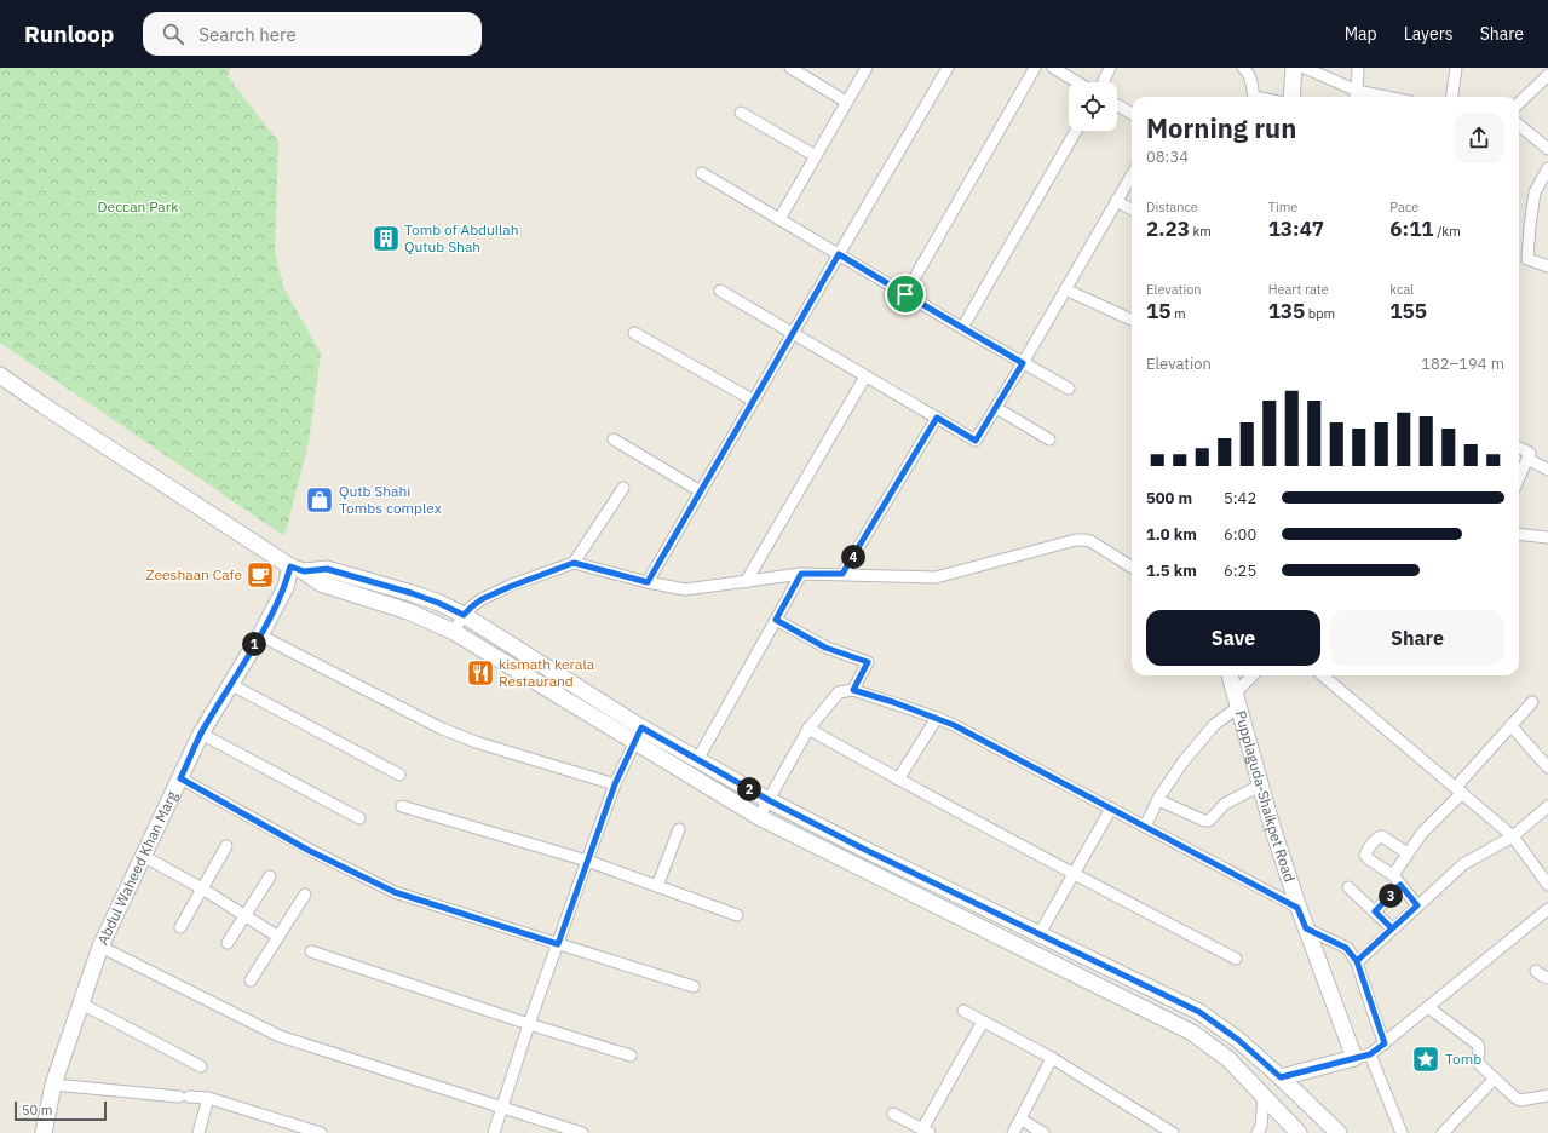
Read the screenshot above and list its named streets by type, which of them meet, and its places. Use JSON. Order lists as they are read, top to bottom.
{
  "streets": {
    "street": ["Pupplaguda-Shaikpet Road", "Abdul Waheed Khan Marg"]
  },
  "parks": ["Deccan Park"],
  "places": {
    "building": ["Tomb of Abdullah Qutub Shah"],
    "shop": ["Qutb Shahi Tombs complex"],
    "cafe": ["Zeeshaan Cafe"],
    "restaurant": ["kismath kerala Restaurand"],
    "place": ["Tomb"]
  },
  "scale_bar": "50 m",
  "page": {
    "header": "Runloop",
    "search": "Search here",
    "nav": ["Map", "Layers", "Share"],
    "heading": ["Morning run", "08:34"],
    "stats": [
      ["Distance", "2.23 km"],
      ["Time", "13:47"],
      ["Pace", "6:11 /km"],
      ["Elevation", "15 m"],
      ["Heart rate", "135 bpm"],
      ["kcal", "155"]
    ],
    "chart": ["Elevation", "182–194 m"],
    "list": [
      {
        "name": "500 m",
        "note": "5:42"
      },
      {
        "name": "1.0 km",
        "note": "6:00"
      },
      {
        "name": "1.5 km",
        "note": "6:25"
      }
    ],
    "pins": [
      "4",
      "1",
      "2",
      "3"
    ],
    "buttons": ["Save", "Share"],
    "scale": "50 m"
  }
}
